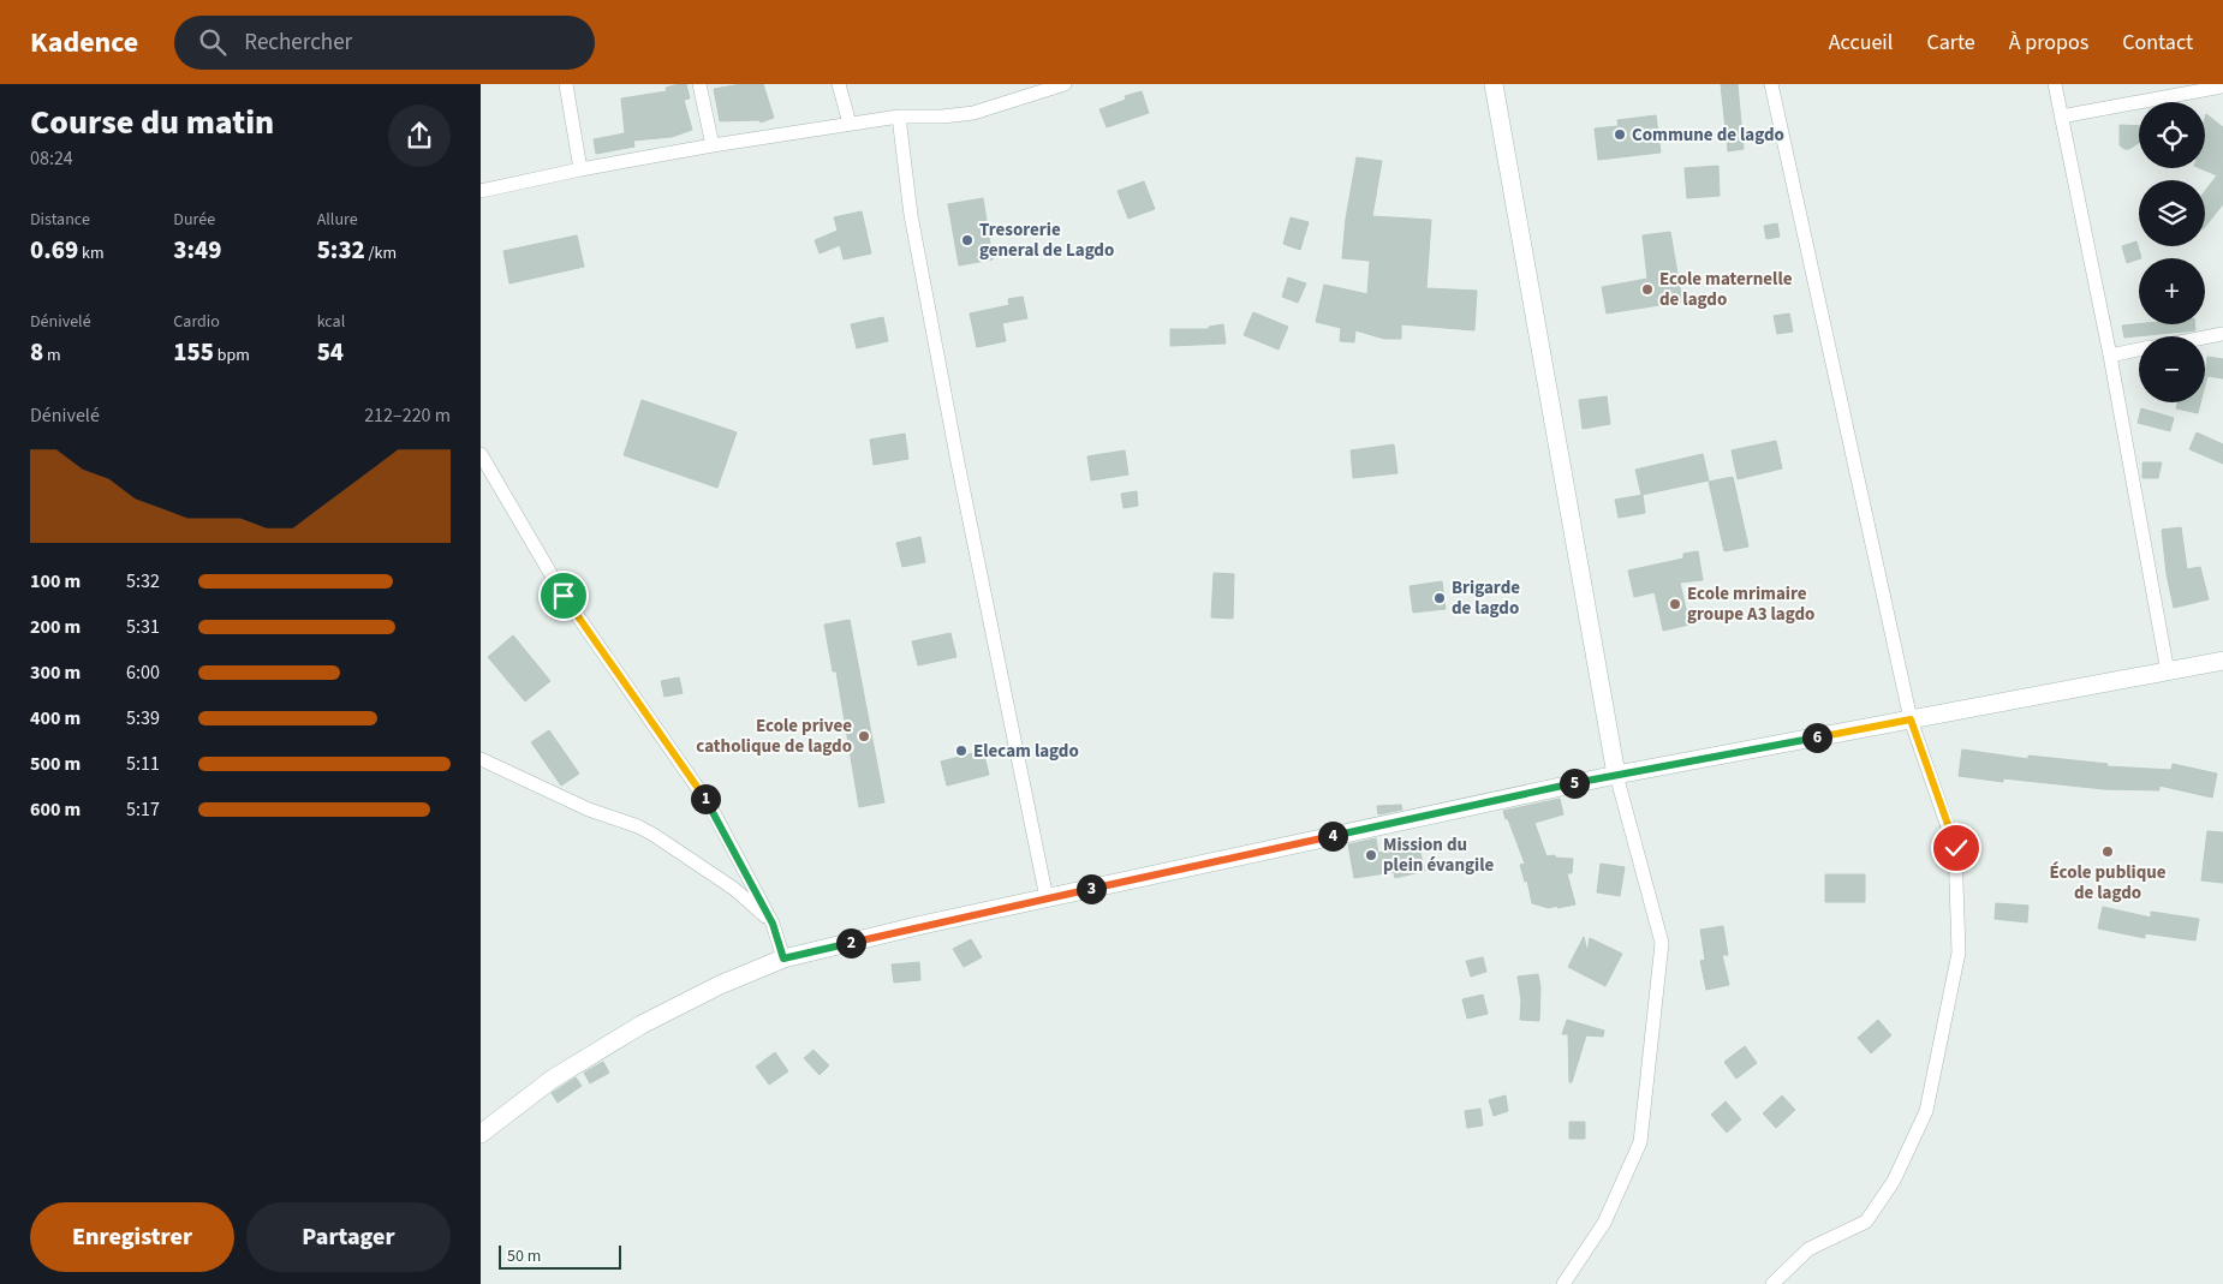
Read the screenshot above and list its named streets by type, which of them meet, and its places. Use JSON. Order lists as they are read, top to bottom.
{
  "places": [
    "Commune de lagdo",
    "Tresorerie general de Lagdo",
    "Ecole maternelle de lagdo",
    "Brigarde de lagdo",
    "Ecole mrimaire groupe A3 lagdo",
    "Ecole privee catholique de lagdo",
    "Elecam lagdo",
    "École publique de lagdo",
    "Mission du plein évangile"
  ],
  "scale_bar": "50 m",
  "page": {
    "header": "Kadence",
    "search": "Rechercher",
    "nav": [
      "Accueil",
      "Carte",
      "À propos",
      "Contact"
    ],
    "heading": ["Course du matin", "08:24"],
    "map_buttons": ["+", "−"],
    "stats": [
      ["Distance", "0.69 km"],
      ["Durée", "3:49"],
      ["Allure", "5:32 /km"],
      ["Dénivelé", "8 m"],
      ["Cardio", "155 bpm"],
      ["kcal", "54"]
    ],
    "chart": ["Dénivelé", "212–220 m"],
    "list": [
      {
        "name": "100 m",
        "note": "5:32"
      },
      {
        "name": "200 m",
        "note": "5:31"
      },
      {
        "name": "300 m",
        "note": "6:00"
      },
      {
        "name": "400 m",
        "note": "5:39"
      },
      {
        "name": "500 m",
        "note": "5:11"
      },
      {
        "name": "600 m",
        "note": "5:17"
      }
    ],
    "pins": [
      "6",
      "5",
      "1",
      "4",
      "3",
      "2"
    ],
    "buttons": ["Enregistrer", "Partager"],
    "scale": "50 m"
  }
}
